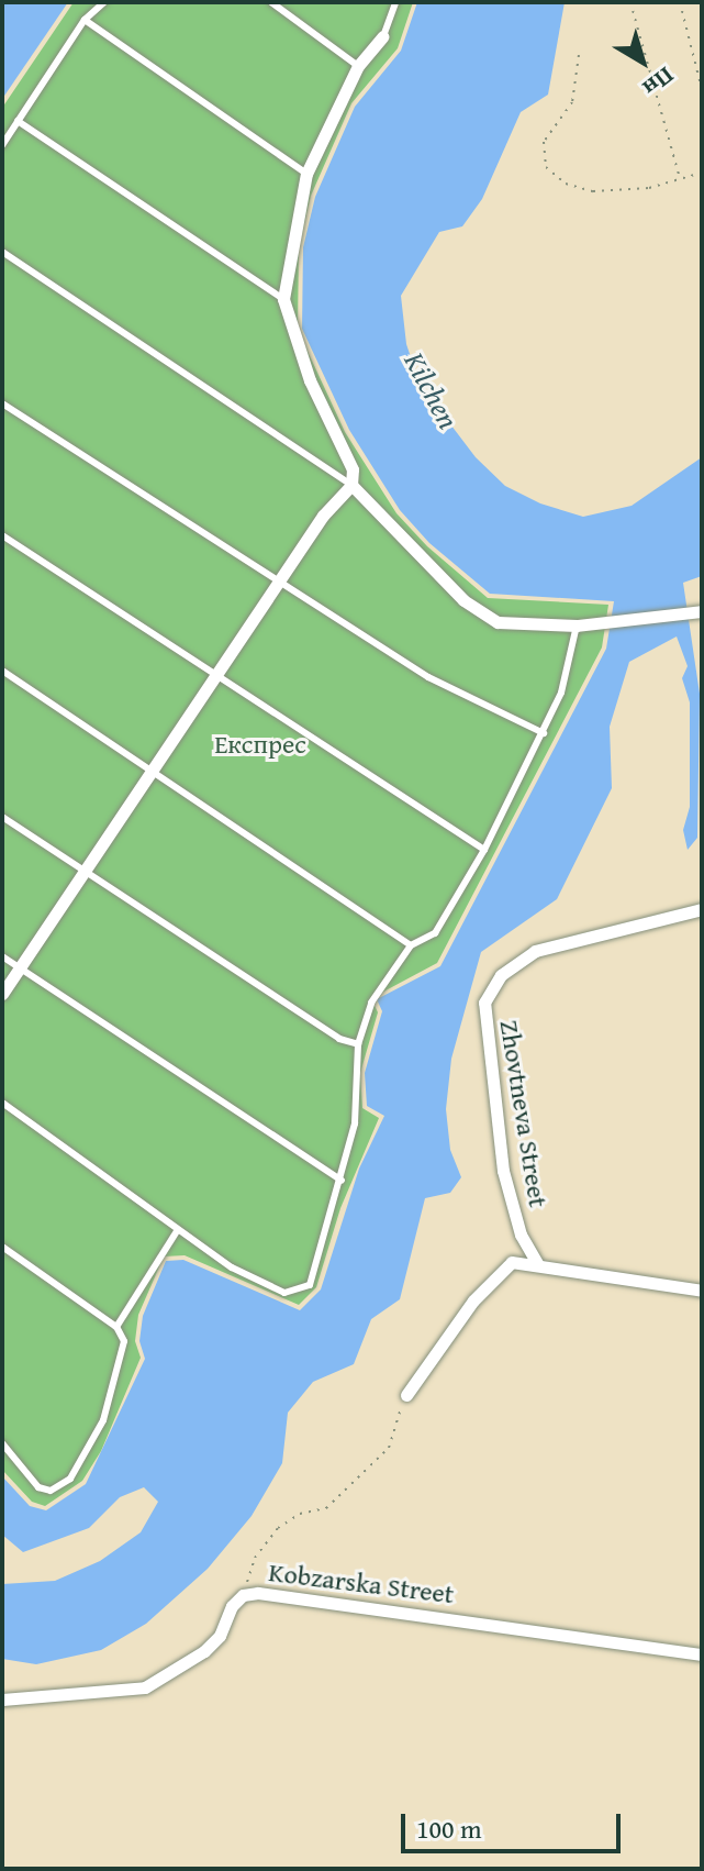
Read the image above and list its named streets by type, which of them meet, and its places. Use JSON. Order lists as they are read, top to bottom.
{
  "streets": {
    "street": ["Zhovtneva Street", "Kobzarska Street"]
  },
  "water": ["Kilchen"],
  "parks": ["Експрес"],
  "scale_bar": "100 m",
  "north": "bottom right"
}
